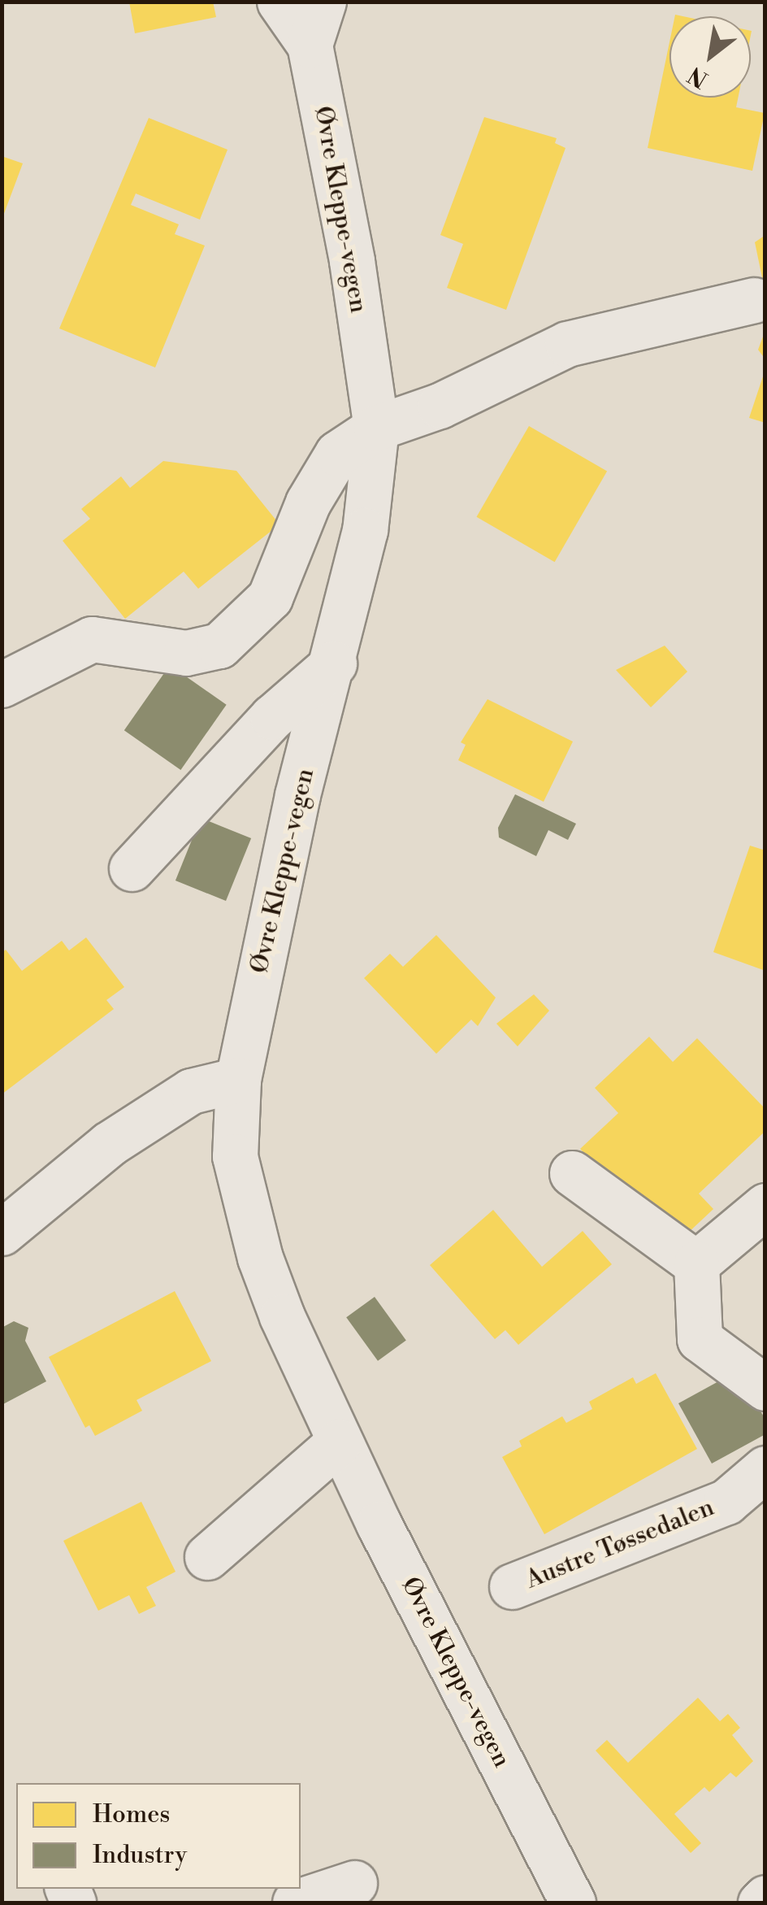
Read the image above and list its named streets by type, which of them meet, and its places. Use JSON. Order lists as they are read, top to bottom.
{
  "streets": {
    "street": ["Øvre Kleppe-vegen", "Austre Tøssedalen"]
  },
  "legend": ["Homes", "Industry"],
  "north": "bottom left"
}
